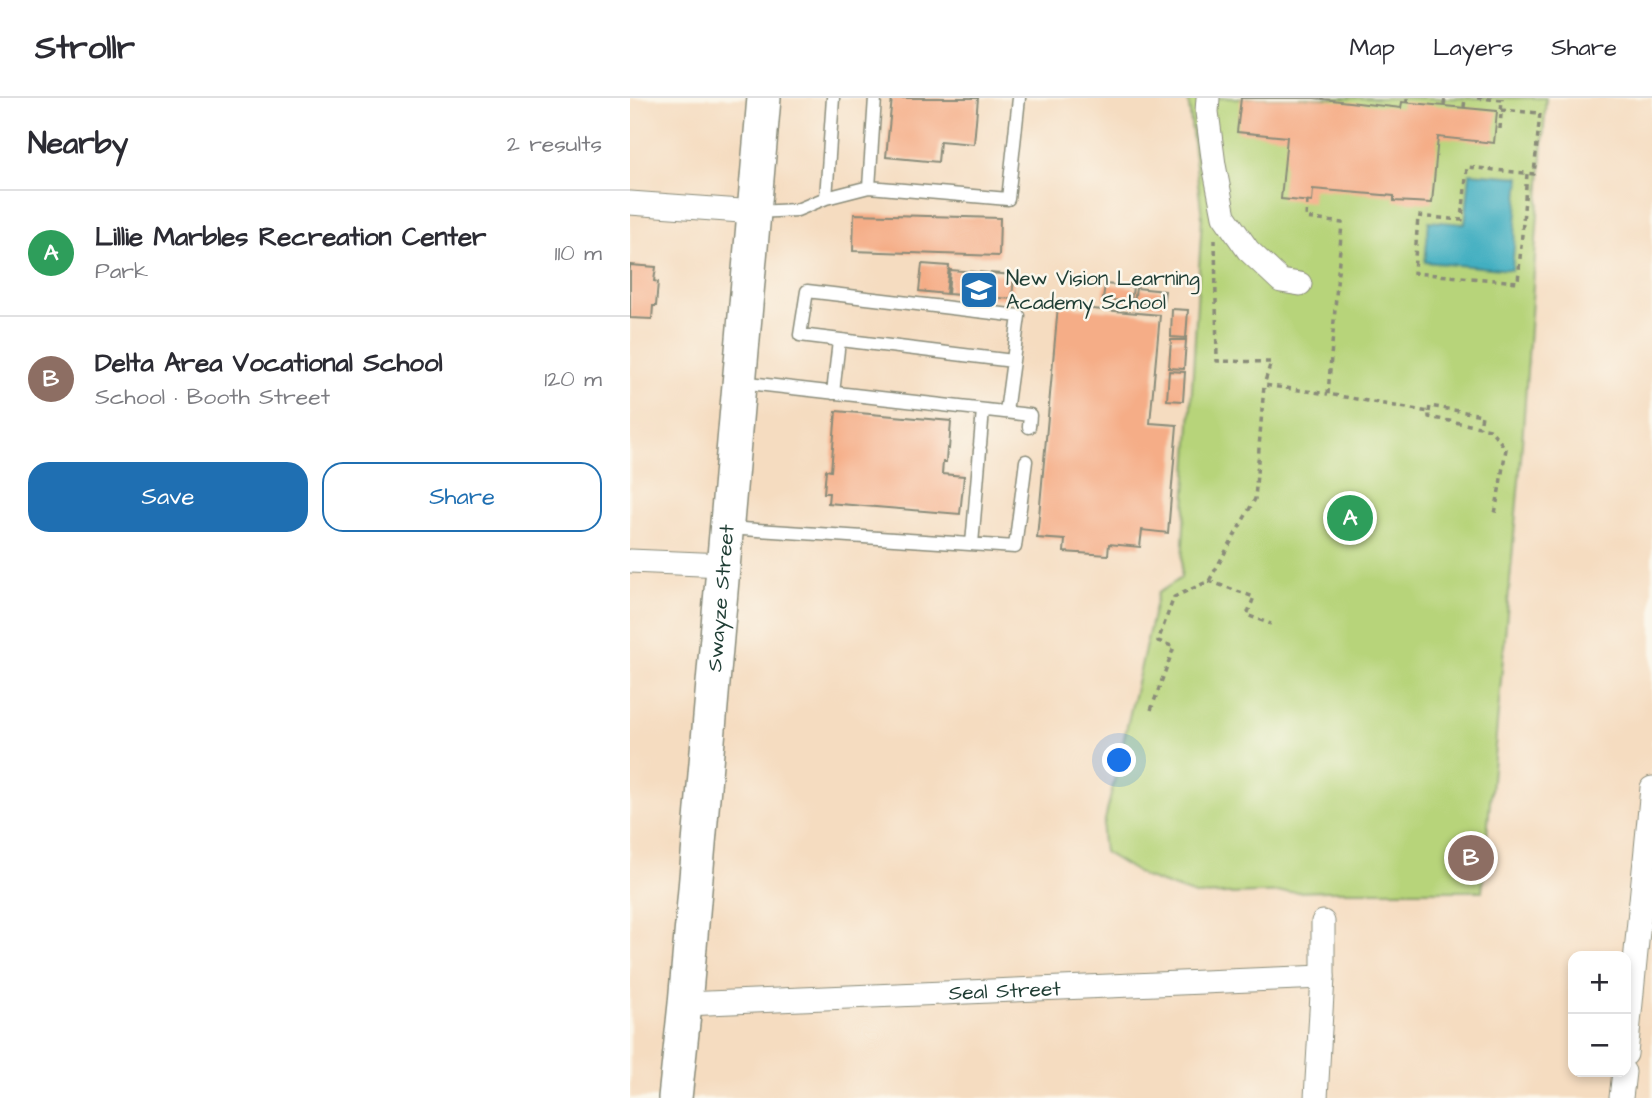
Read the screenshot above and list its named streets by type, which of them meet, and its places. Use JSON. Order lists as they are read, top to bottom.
{
  "streets": {
    "street": ["Swayze Street", "Seal Street"]
  },
  "crossings": [
    ["Swayze Street", "Seal Street"]
  ],
  "places": {
    "school or university": ["New Vision Learning Academy School"]
  },
  "page": {
    "header": "Strollr",
    "nav": ["Map", "Layers", "Share"],
    "heading": ["Nearby", "2 results"],
    "list": [
      {
        "mark": "A",
        "name": "Lillie Marbles Recreation Center",
        "note": "Park",
        "value": "110 m"
      },
      {
        "mark": "B",
        "name": "Delta Area Vocational School",
        "note": "School · Booth Street",
        "value": "120 m"
      }
    ],
    "buttons": ["Save", "Share"],
    "pins": ["A", "B"],
    "map_buttons": ["+", "−"]
  }
}
